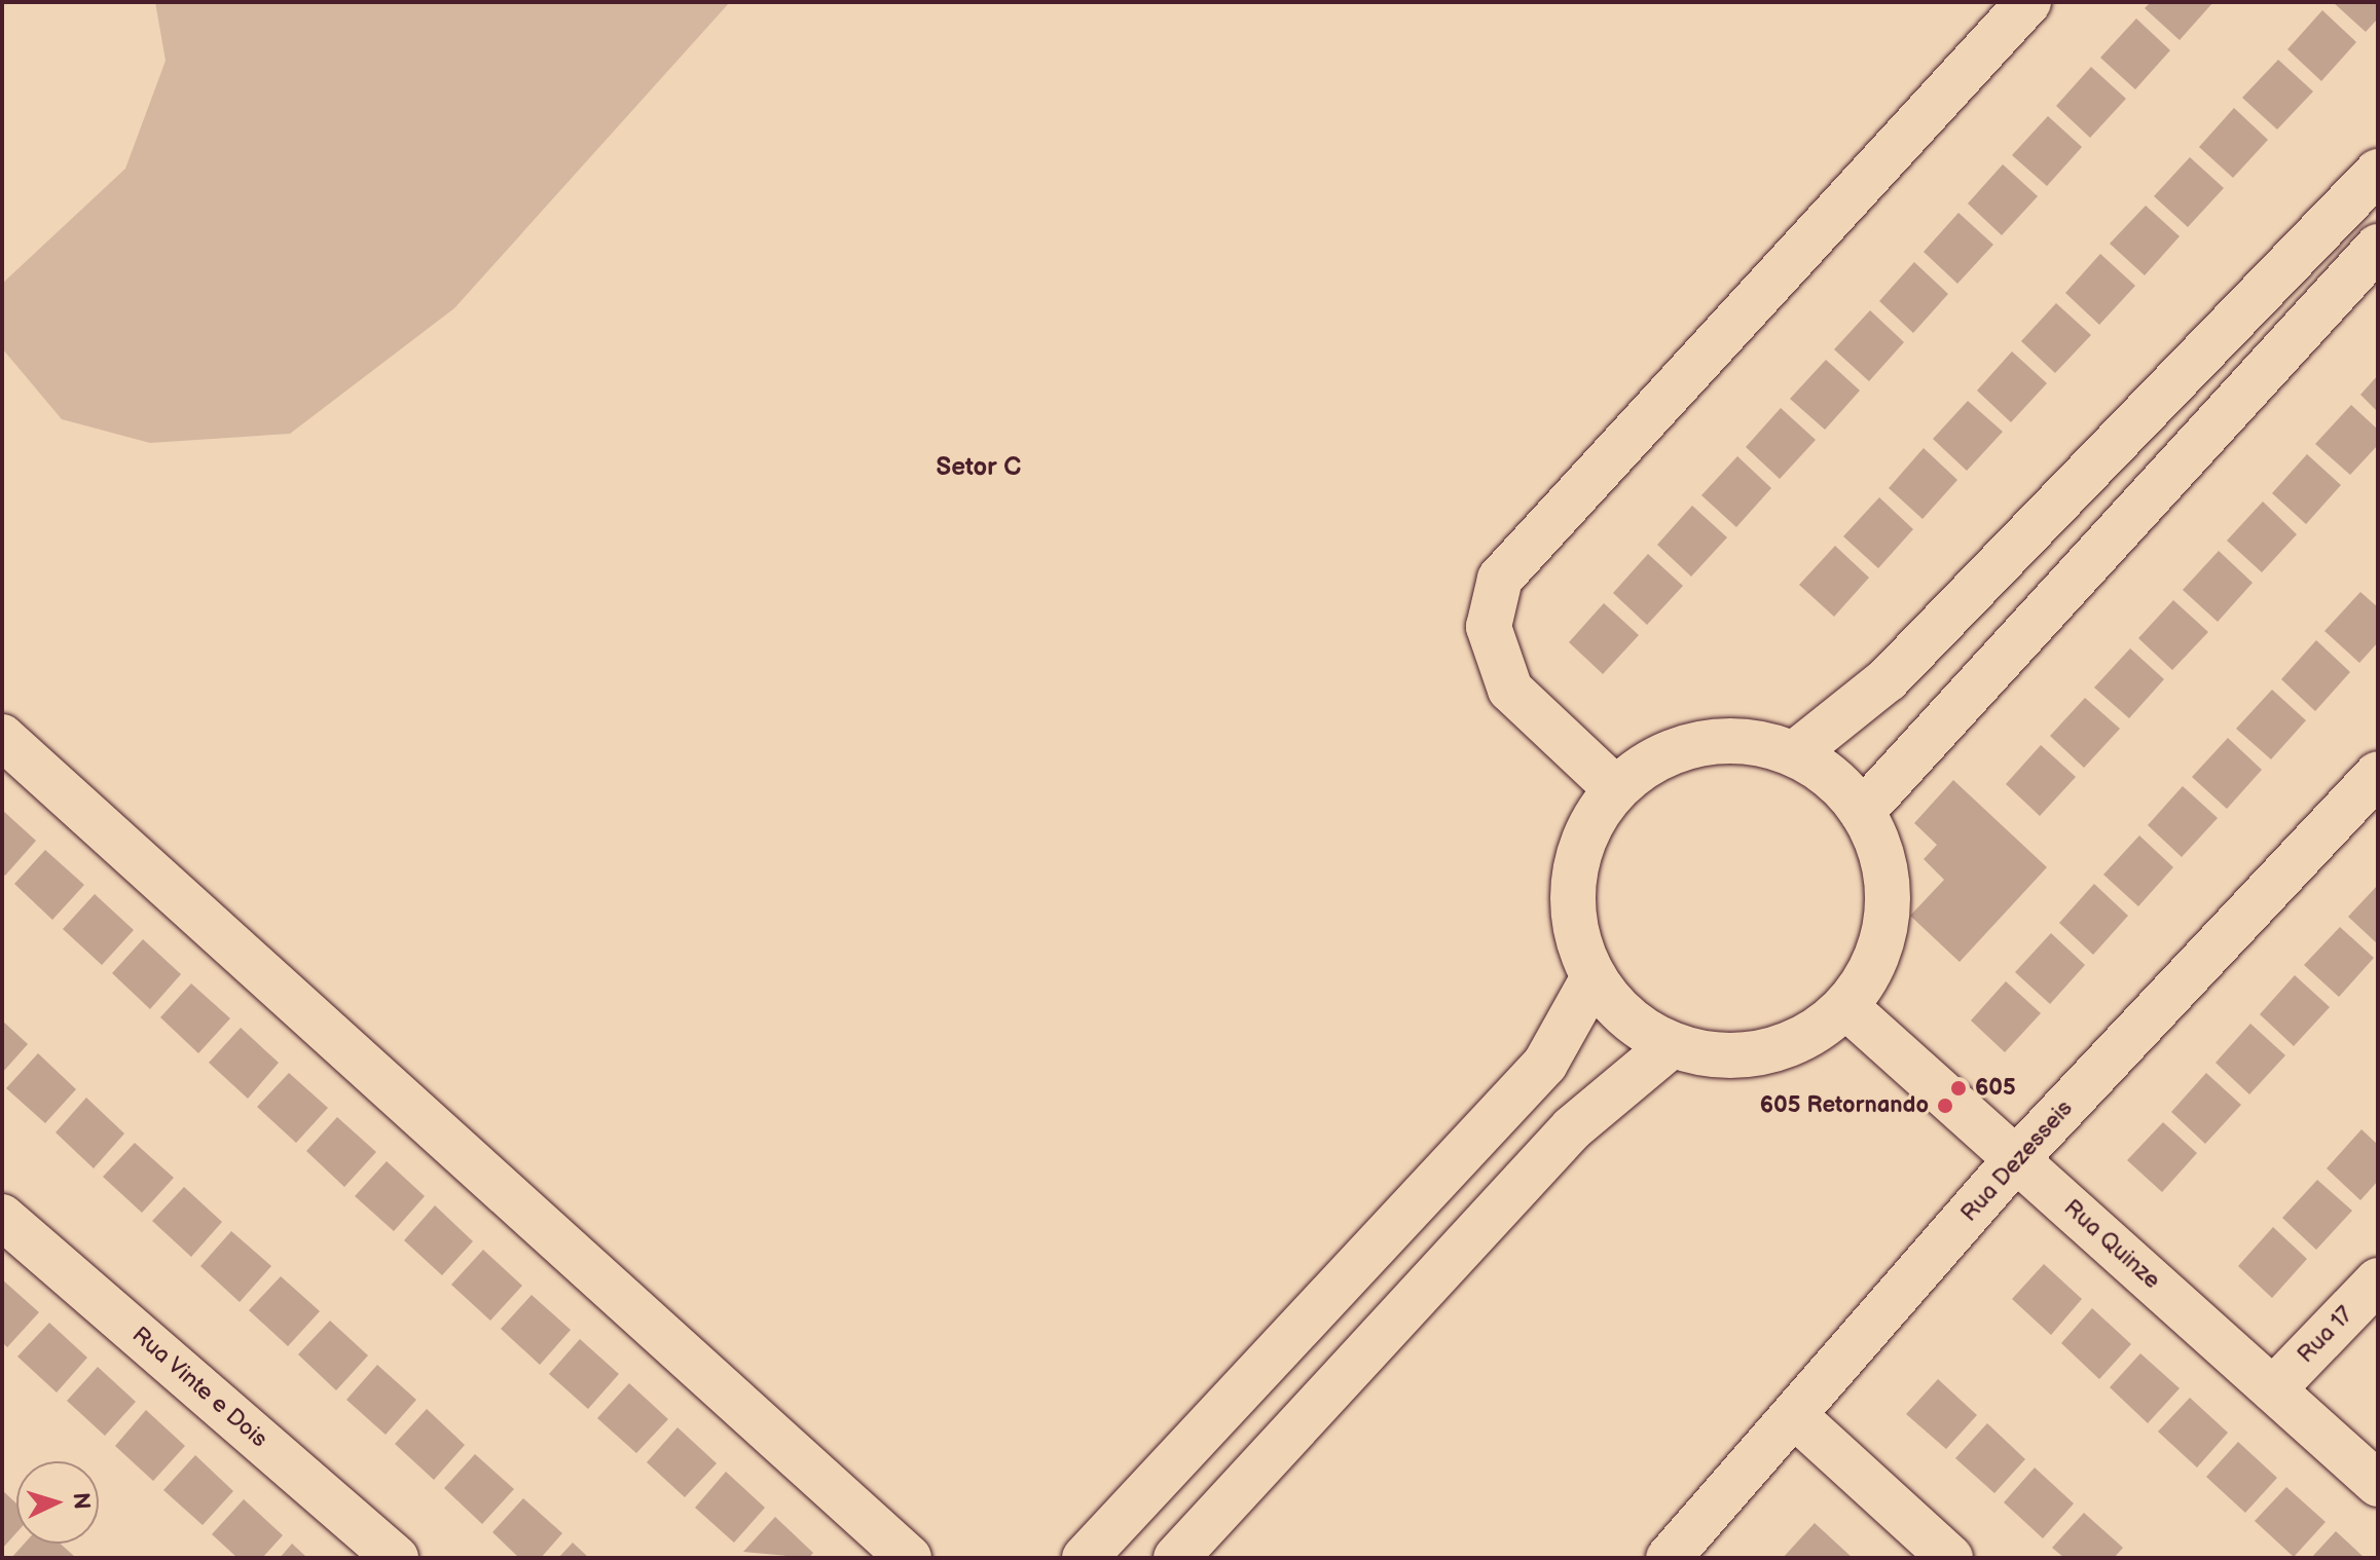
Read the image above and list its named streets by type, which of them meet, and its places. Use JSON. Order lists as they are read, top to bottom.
{
  "streets": {
    "street": [
      "Rua Dezesseis",
      "Rua Quinze",
      "Rua 17",
      "Rua Vinte e Dois"
    ]
  },
  "crossings": [
    ["Rua Dezesseis", "Rua Quinze"],
    ["Rua Quinze", "Rua 17"]
  ],
  "districts": ["Setor C"],
  "places": ["605", "605 Retornando"],
  "north": "right"
}
